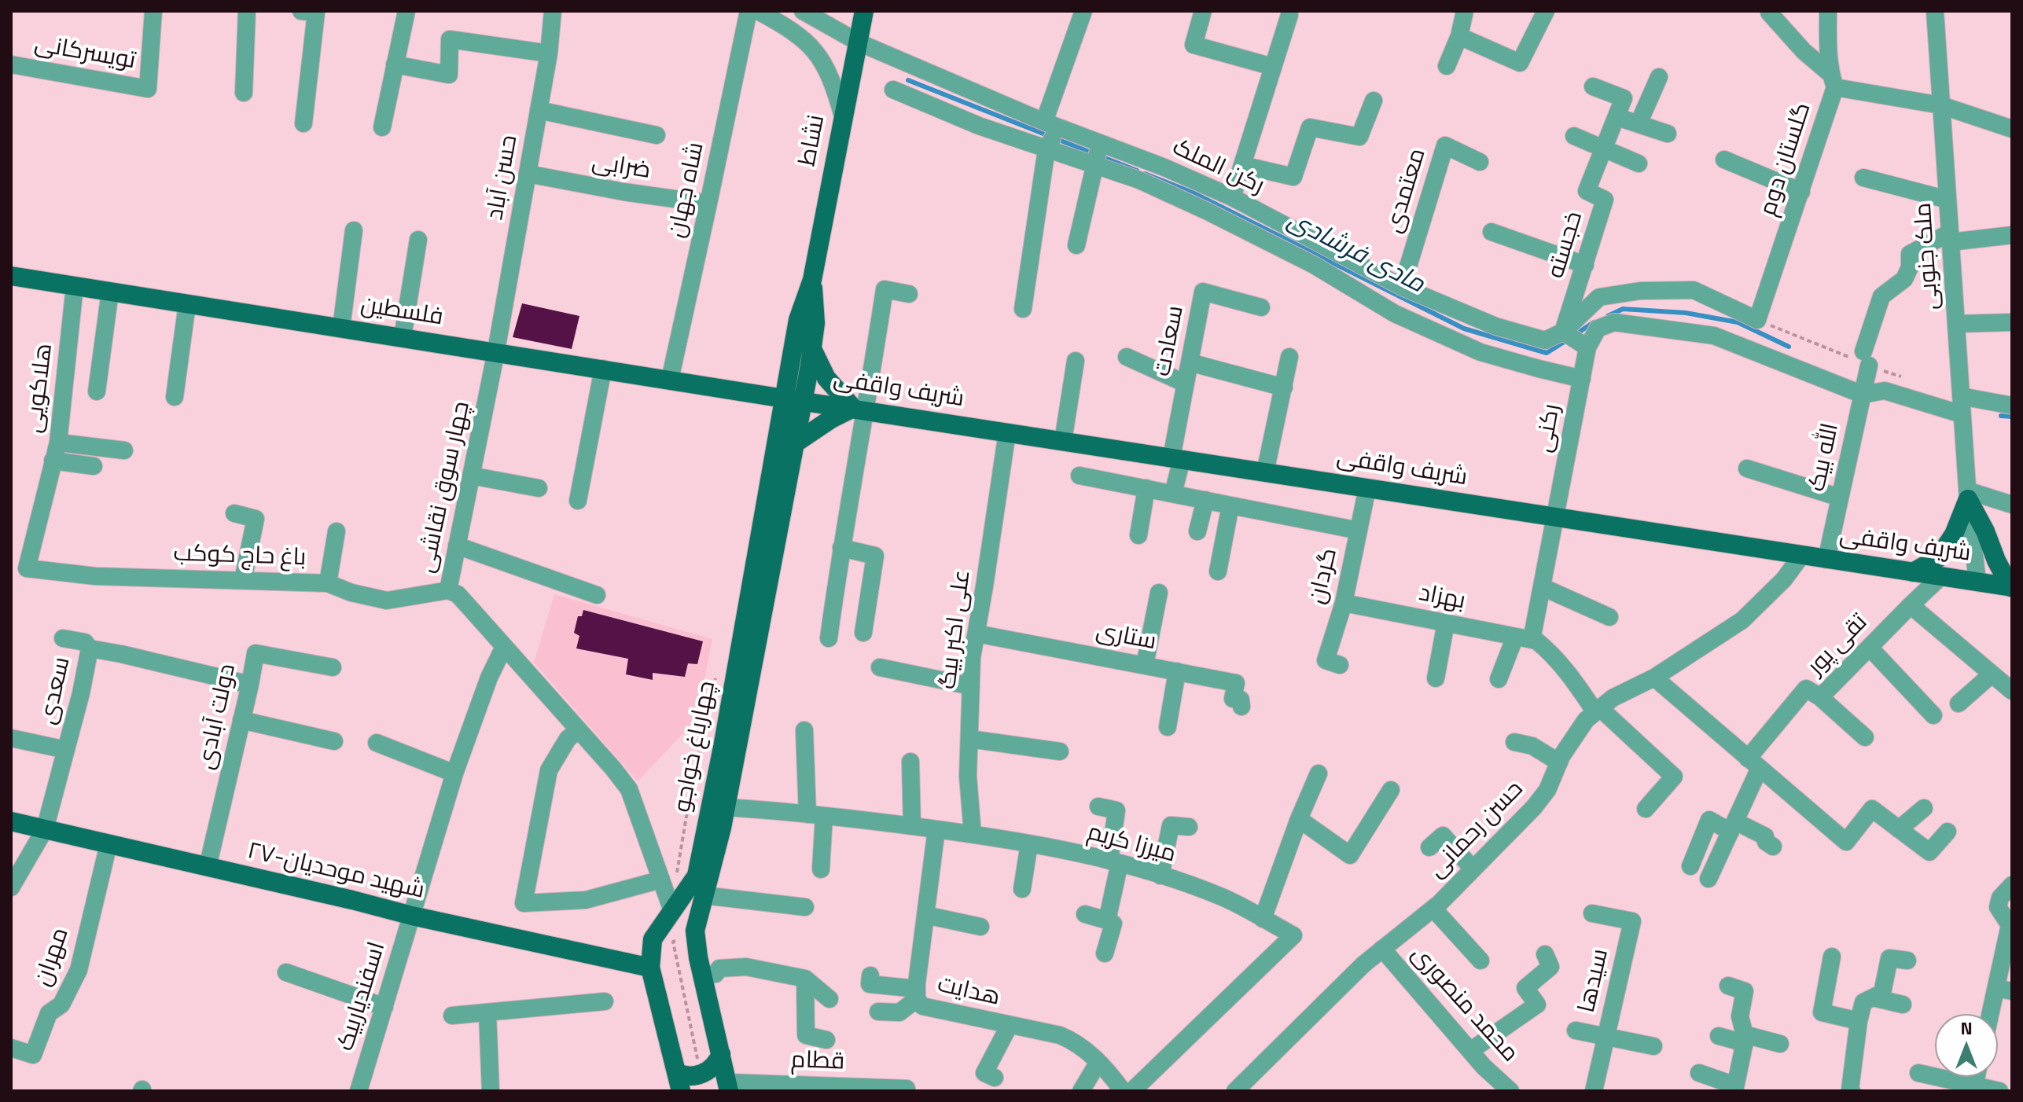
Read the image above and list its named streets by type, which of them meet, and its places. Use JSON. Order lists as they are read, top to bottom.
{
  "streets": {
    "main road": [
      "نشاط",
      "فلسطین",
      "شریف واقفی",
      "چهارباغ خواجو",
      "۲۷-شهید موحدیان"
    ],
    "street": [
      "تویسرکانی",
      "گلستان دوم",
      "ضرابی",
      "رکن الملک",
      "حسن آباد",
      "شاه جهان",
      "معتمدی",
      "خجسته",
      "ملک جنوبی",
      "سعادت",
      "هلاکویی",
      "رکنی",
      "الله بیک",
      "چهار سوق نقاشی",
      "باغ حاج کوکب",
      "گردان",
      "بهزاد",
      "علی اکبر بیگ",
      "ستاری",
      "تقی پور",
      "سعدی",
      "دولت آبادی",
      "حسن رحمانی",
      "میرزا کریم",
      "مهران",
      "سیدها",
      "هدایت",
      "اسفندیاربیک",
      "محمد منصوری",
      "قطام"
    ]
  },
  "crossings": [
    ["نشاط", "رکن الملک"],
    ["نشاط", "فلسطین"],
    ["نشاط", "شریف واقفی"],
    ["نشاط", "چهارباغ خواجو"],
    ["ضرابی", "حسن آباد"],
    ["ضرابی", "شاه جهان"],
    ["رکن الملک", "معتمدی"],
    ["رکن الملک", "خجسته"],
    ["رکن الملک", "رکنی"],
    ["حسن آباد", "فلسطین"],
    ["حسن آباد", "چهار سوق نقاشی"],
    ["شاه جهان", "فلسطین"],
    ["ملک جنوبی", "شریف واقفی"],
    ["ملک جنوبی", "الله بیک"],
    ["فلسطین", "هلاکویی"],
    ["فلسطین", "شریف واقفی"],
    ["فلسطین", "چهار سوق نقاشی"],
    ["فلسطین", "چهارباغ خواجو"],
    ["سعادت", "شریف واقفی"],
    ["هلاکویی", "باغ حاج کوکب"],
    ["شریف واقفی", "رکنی"],
    ["شریف واقفی", "الله بیک"],
    ["شریف واقفی", "گردان"],
    ["شریف واقفی", "علی اکبر بیگ"],
    ["شریف واقفی", "تقی پور"],
    ["شریف واقفی", "چهارباغ خواجو"],
    ["شریف واقفی", "حسن رحمانی"],
    ["چهار سوق نقاشی", "باغ حاج کوکب"],
    ["چهار سوق نقاشی", "چهارباغ خواجو"],
    ["گردان", "بهزاد"],
    ["بهزاد", "حسن رحمانی"],
    ["علی اکبر بیگ", "ستاری"],
    ["علی اکبر بیگ", "میرزا کریم"],
    ["سعدی", "دولت آبادی"],
    ["سعدی", "۲۷-شهید موحدیان"],
    ["دولت آبادی", "۲۷-شهید موحدیان"],
    ["چهارباغ خواجو", "میرزا کریم"],
    ["چهارباغ خواجو", "۲۷-شهید موحدیان"],
    ["چهارباغ خواجو", "قطام"],
    ["حسن رحمانی", "محمد منصوری"],
    ["میرزا کریم", "هدایت"],
    ["۲۷-شهید موحدیان", "مهران"],
    ["۲۷-شهید موحدیان", "اسفندیاربیک"]
  ],
  "water": ["مادی فرشادی"],
  "north": "top"
}
